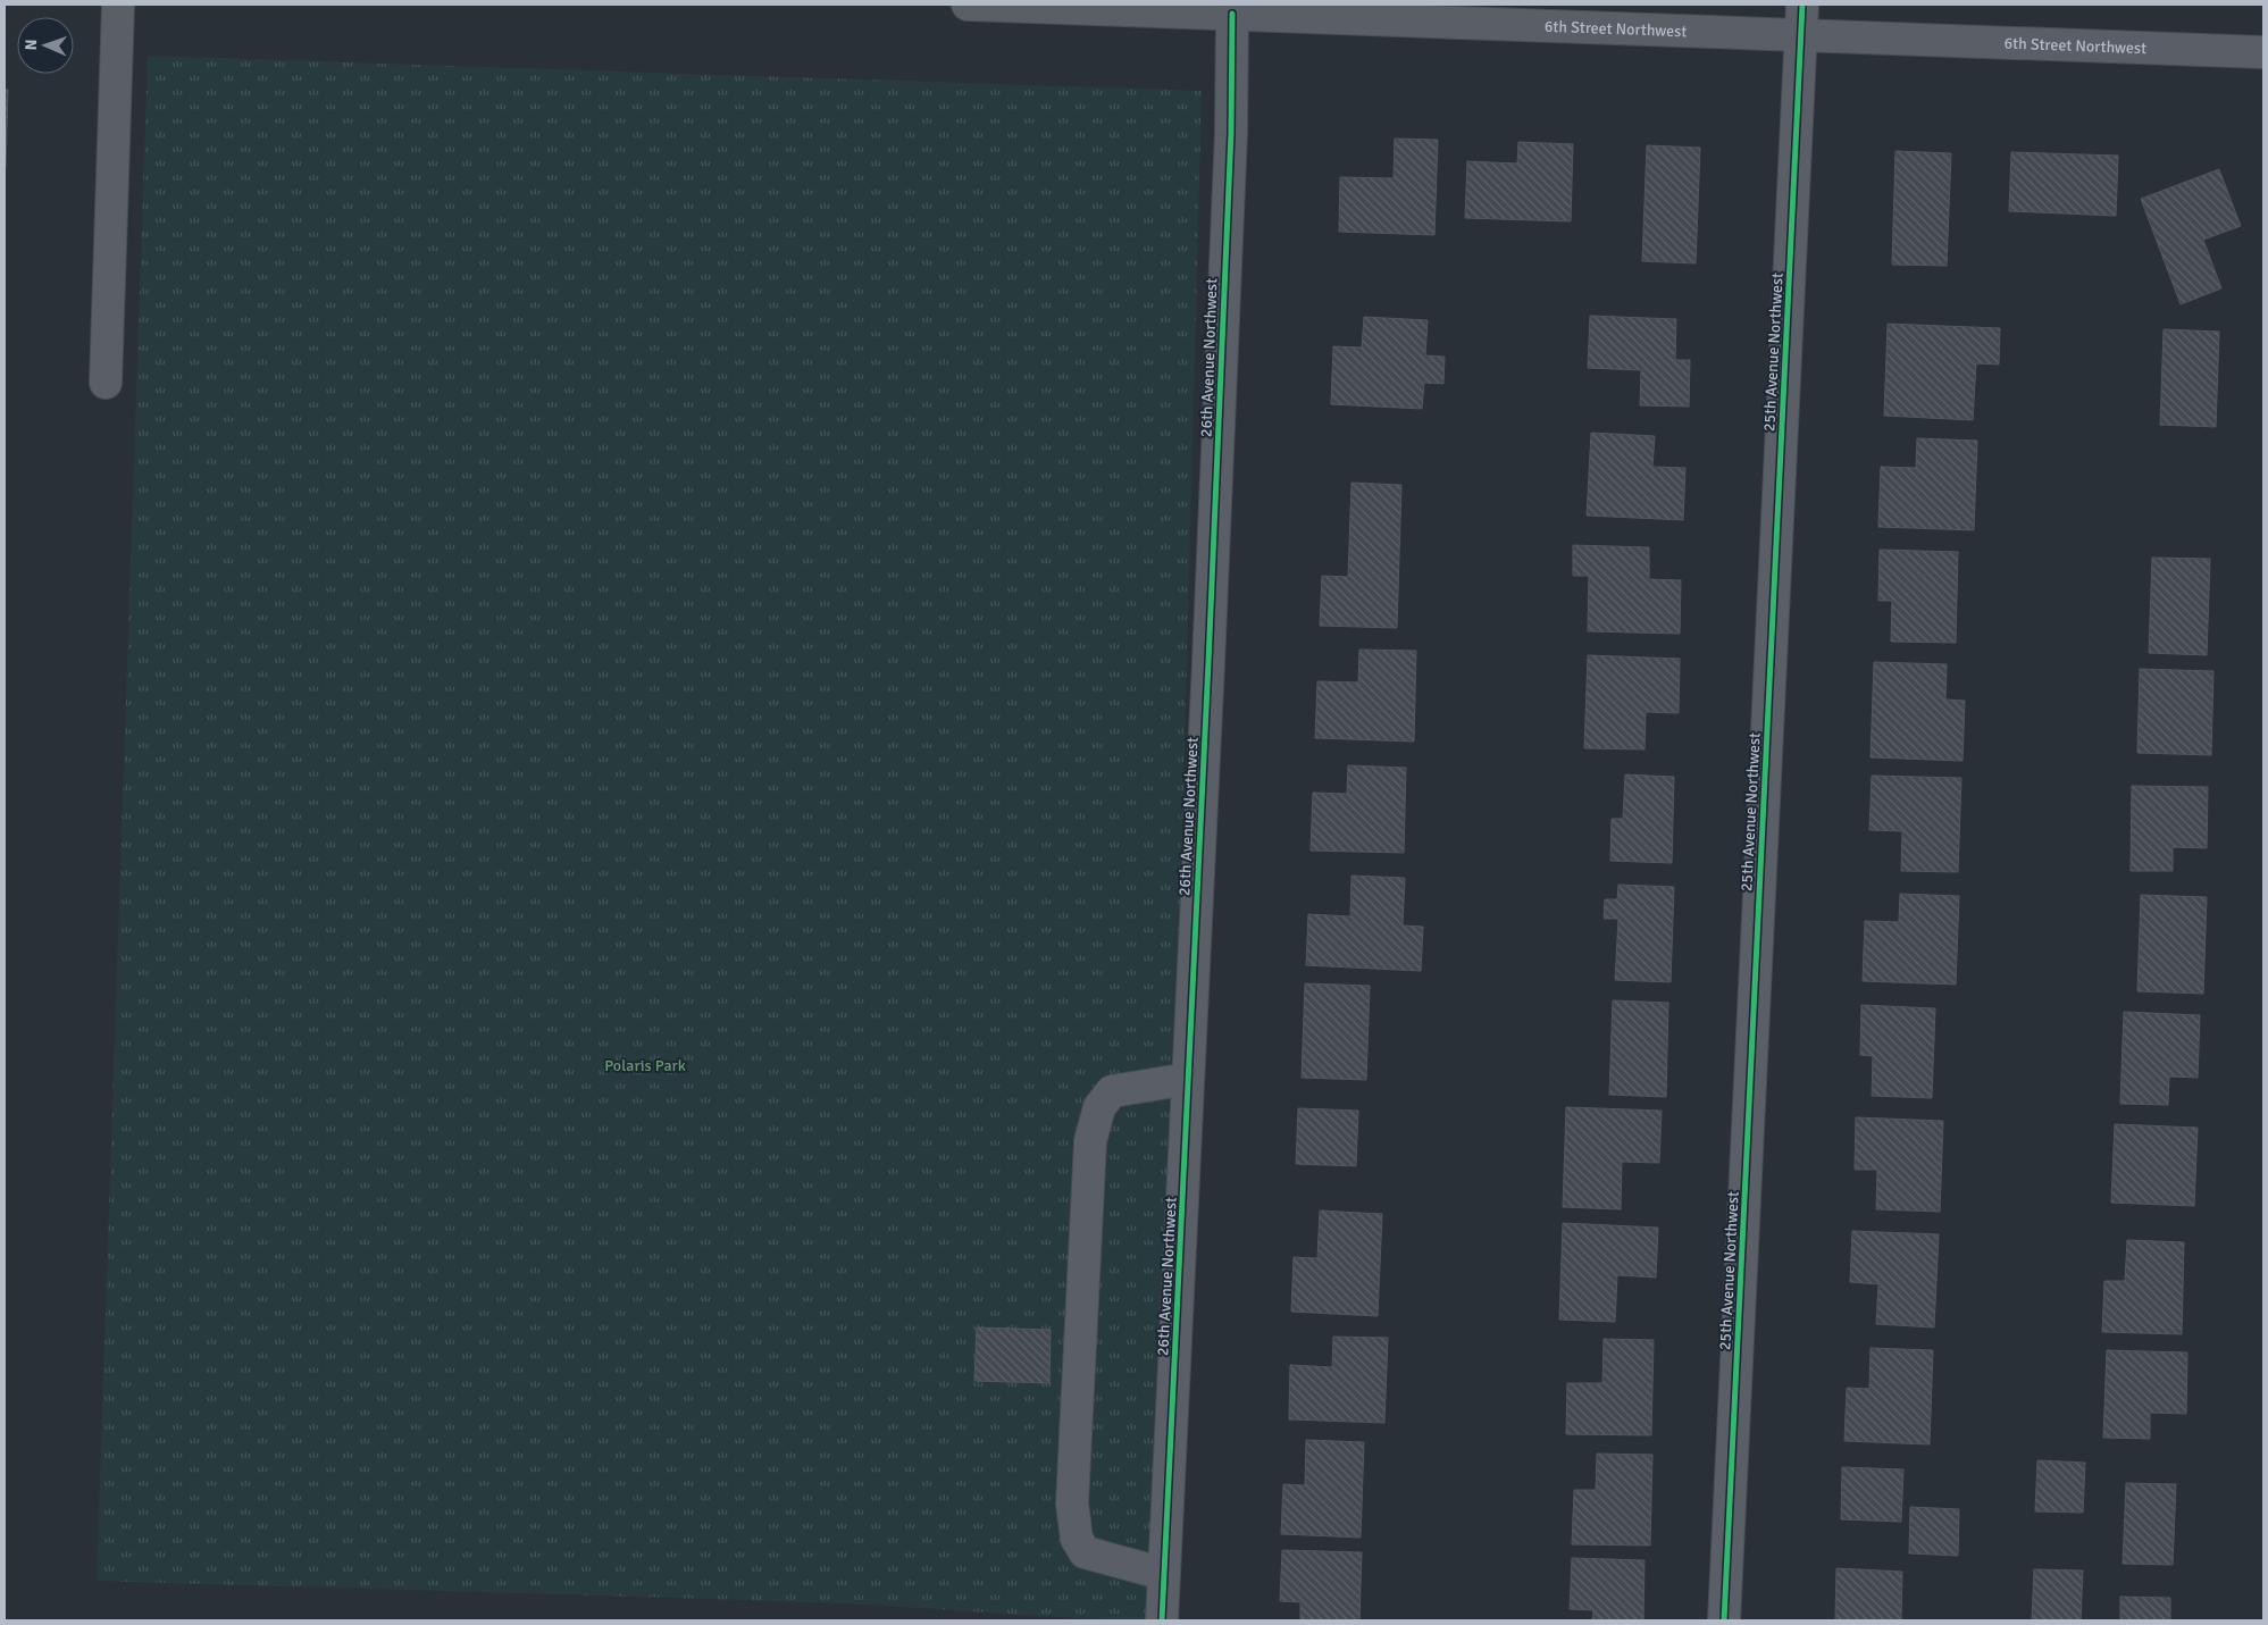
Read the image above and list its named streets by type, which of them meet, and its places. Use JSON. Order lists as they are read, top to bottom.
{
  "streets": {
    "street": ["6th Street Northwest", "25th Avenue Northwest", "26th Avenue Northwest"]
  },
  "crossings": [
    ["6th Street Northwest", "25th Avenue Northwest"],
    ["6th Street Northwest", "26th Avenue Northwest"]
  ],
  "parks": ["Polaris Park"],
  "north": "left"
}
